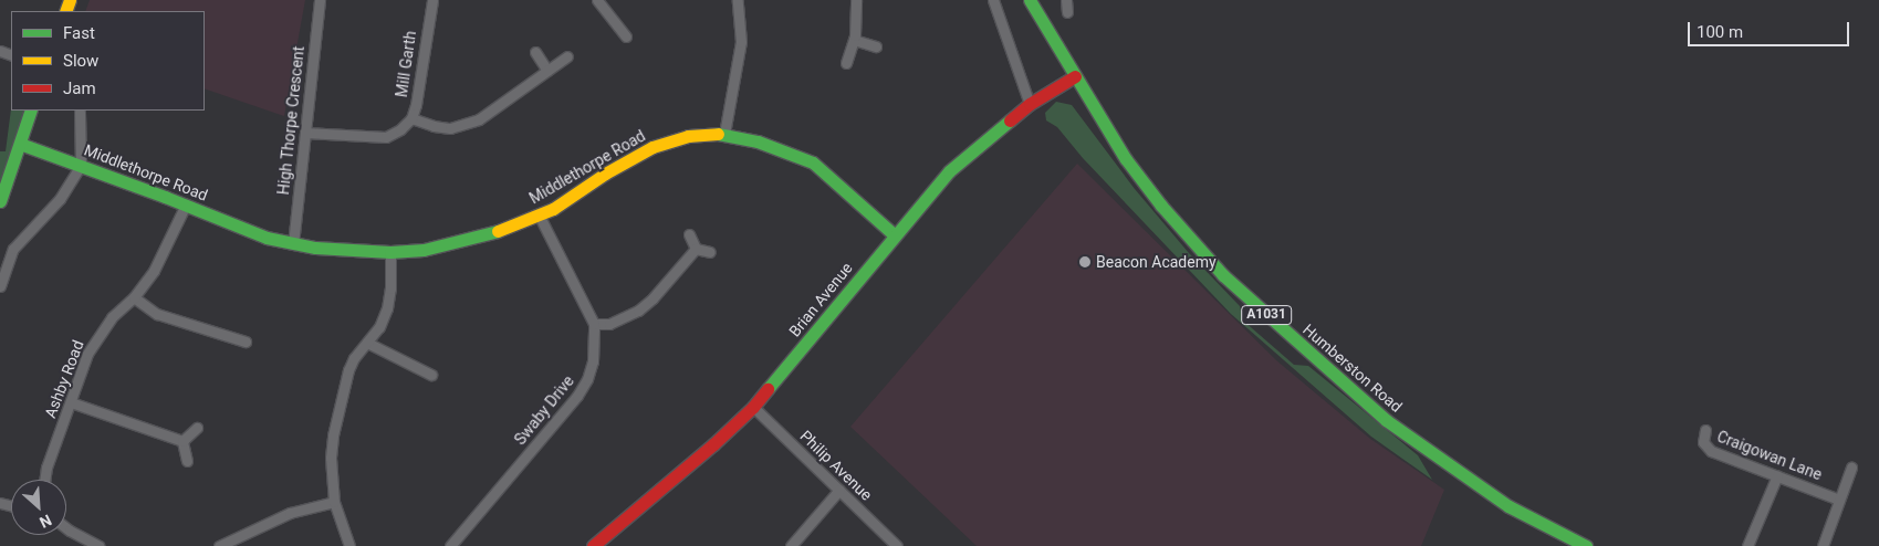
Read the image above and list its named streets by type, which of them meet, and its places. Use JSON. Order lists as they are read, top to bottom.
{
  "streets": {
    "street": [
      "Mill Garth",
      "High Thorpe Crescent",
      "Middlethorpe Road",
      "Brian Avenue",
      "A1031",
      "Humberston Road",
      "Ashby Road",
      "Swaby Drive",
      "Craigowan Lane",
      "Philip Avenue"
    ]
  },
  "crossings": [
    ["Mill Garth", "High Thorpe Crescent"],
    ["High Thorpe Crescent", "Middlethorpe Road"],
    ["Middlethorpe Road", "Brian Avenue"],
    ["Middlethorpe Road", "Ashby Road"],
    ["Middlethorpe Road", "Swaby Drive"],
    ["Brian Avenue", "Humberston Road"],
    ["Brian Avenue", "Philip Avenue"]
  ],
  "places": ["Beacon Academy"],
  "legend": ["Fast", "Slow", "Jam"],
  "scale_bar": "100 m",
  "north": "bottom right"
}
